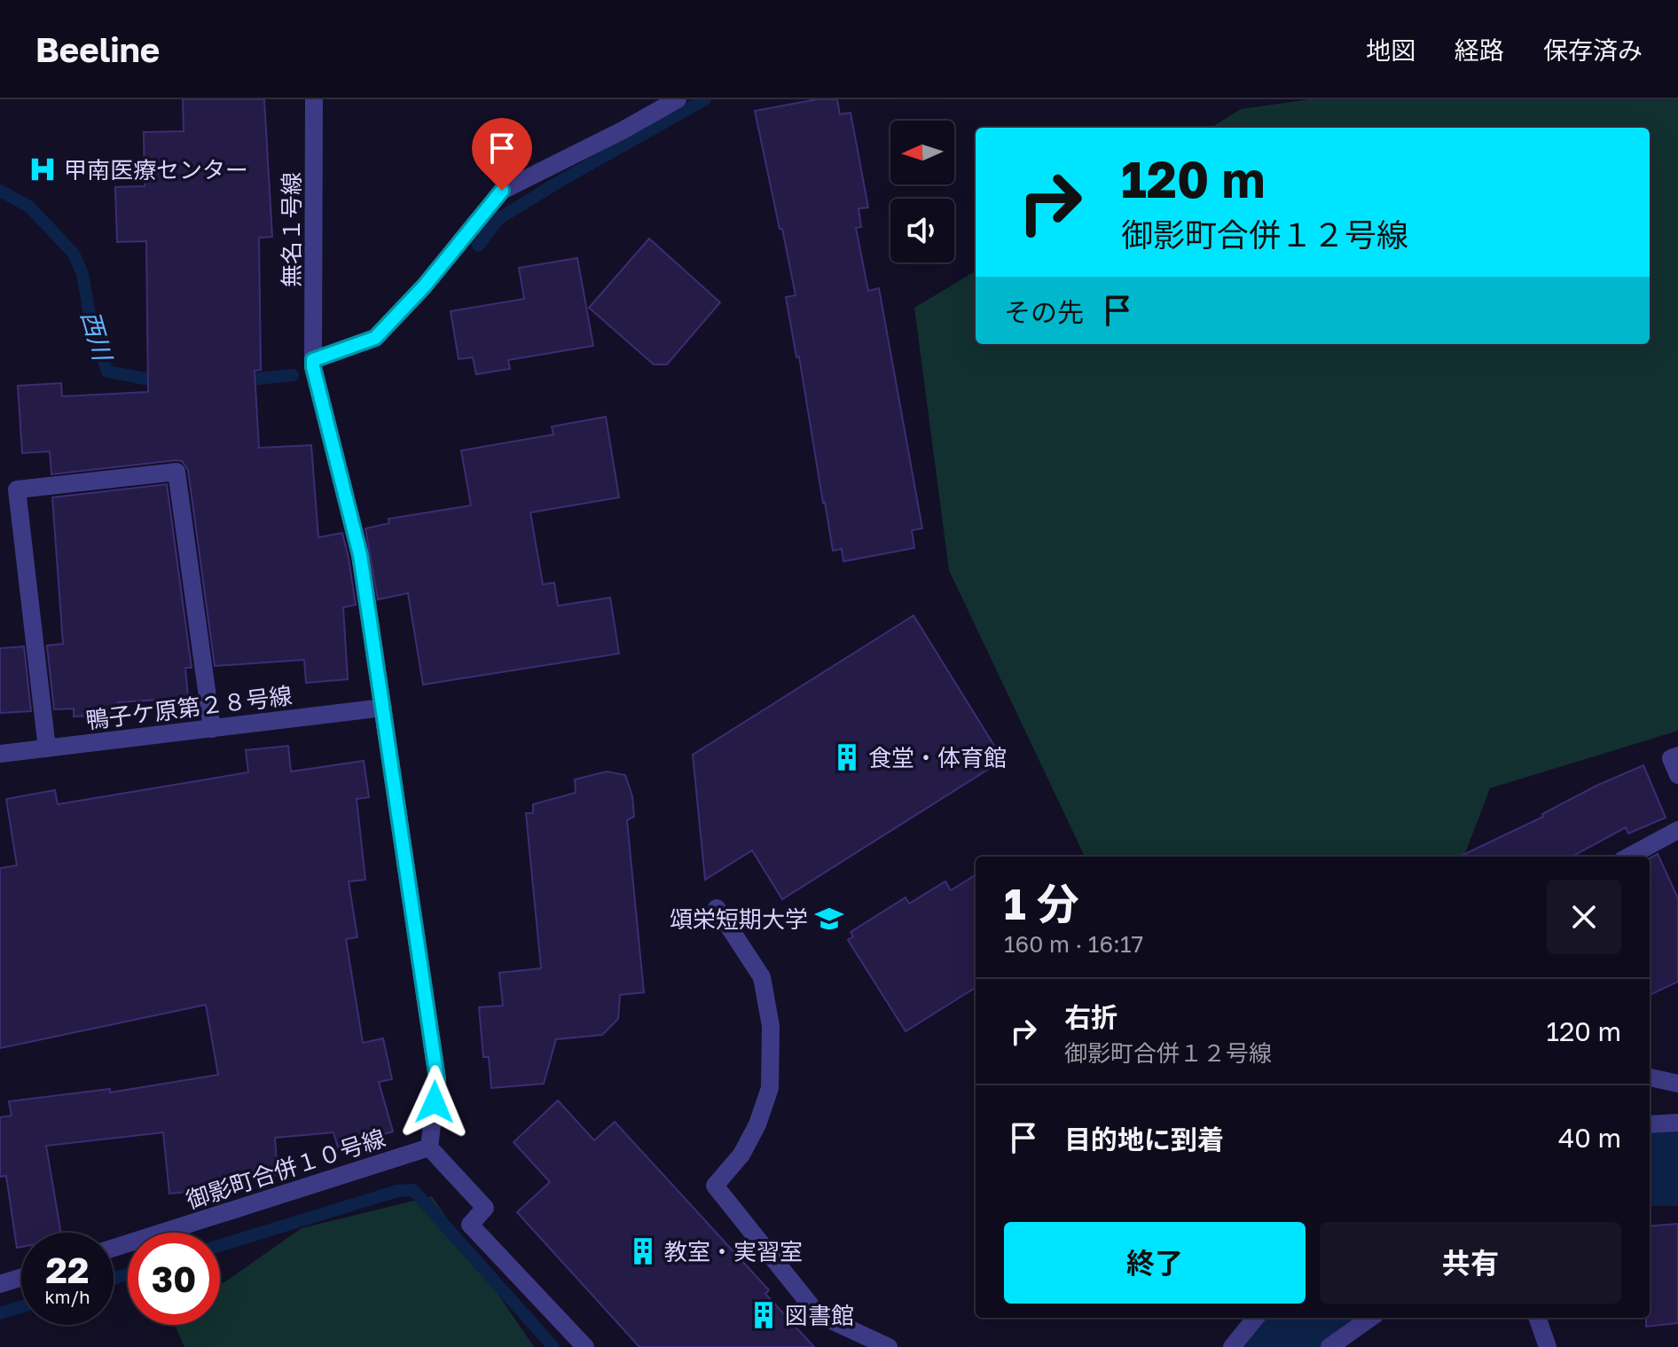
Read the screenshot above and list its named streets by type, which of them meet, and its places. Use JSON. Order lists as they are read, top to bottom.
{
  "streets": {
    "street": ["無名１号線", "鴨子ケ原第２８号線", "御影町合併１０号線"]
  },
  "crossings": [
    ["無名１号線", "鴨子ケ原第２８号線"],
    ["無名１号線", "御影町合併１０号線"]
  ],
  "water": ["西川"],
  "places": {
    "hospital": ["甲南医療センター"],
    "building": ["食堂・体育館", "教室・実習室", "図書館"],
    "school or university": ["頌栄短期大学"]
  },
  "north": "left",
  "page": {
    "header": "Beeline",
    "nav": ["地図", "経路", "保存済み"],
    "turn": ["120 m", "御影町合併１２号線"],
    "then": "その先",
    "heading": ["1 分", "160 m · 16:17"],
    "list": [
      {
        "name": "右折",
        "note": "御影町合併１２号線",
        "value": "120 m"
      },
      {
        "name": "目的地に到着",
        "value": "40 m"
      }
    ],
    "buttons": ["終了", "共有"],
    "speed": "22 km/h",
    "limit": "30"
  }
}
